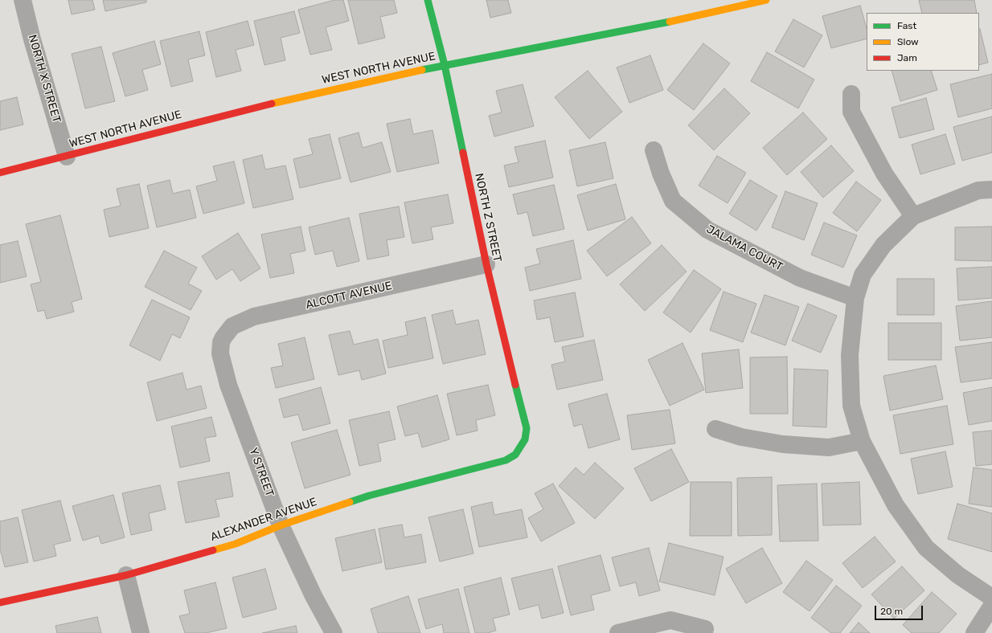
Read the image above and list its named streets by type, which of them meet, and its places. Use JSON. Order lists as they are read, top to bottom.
{
  "streets": {
    "street": [
      "WEST NORTH AVENUE",
      "NORTH X STREET",
      "NORTH Z STREET",
      "JALAMA COURT",
      "ALCOTT AVENUE",
      "Y STREET",
      "ALEXANDER AVENUE"
    ]
  },
  "crossings": [
    ["WEST NORTH AVENUE", "NORTH X STREET"],
    ["WEST NORTH AVENUE", "NORTH Z STREET"],
    ["NORTH Z STREET", "ALCOTT AVENUE"],
    ["NORTH Z STREET", "ALEXANDER AVENUE"],
    ["ALCOTT AVENUE", "Y STREET"],
    ["Y STREET", "ALEXANDER AVENUE"]
  ],
  "legend": ["Fast", "Slow", "Jam"],
  "scale_bar": "20 m"
}
